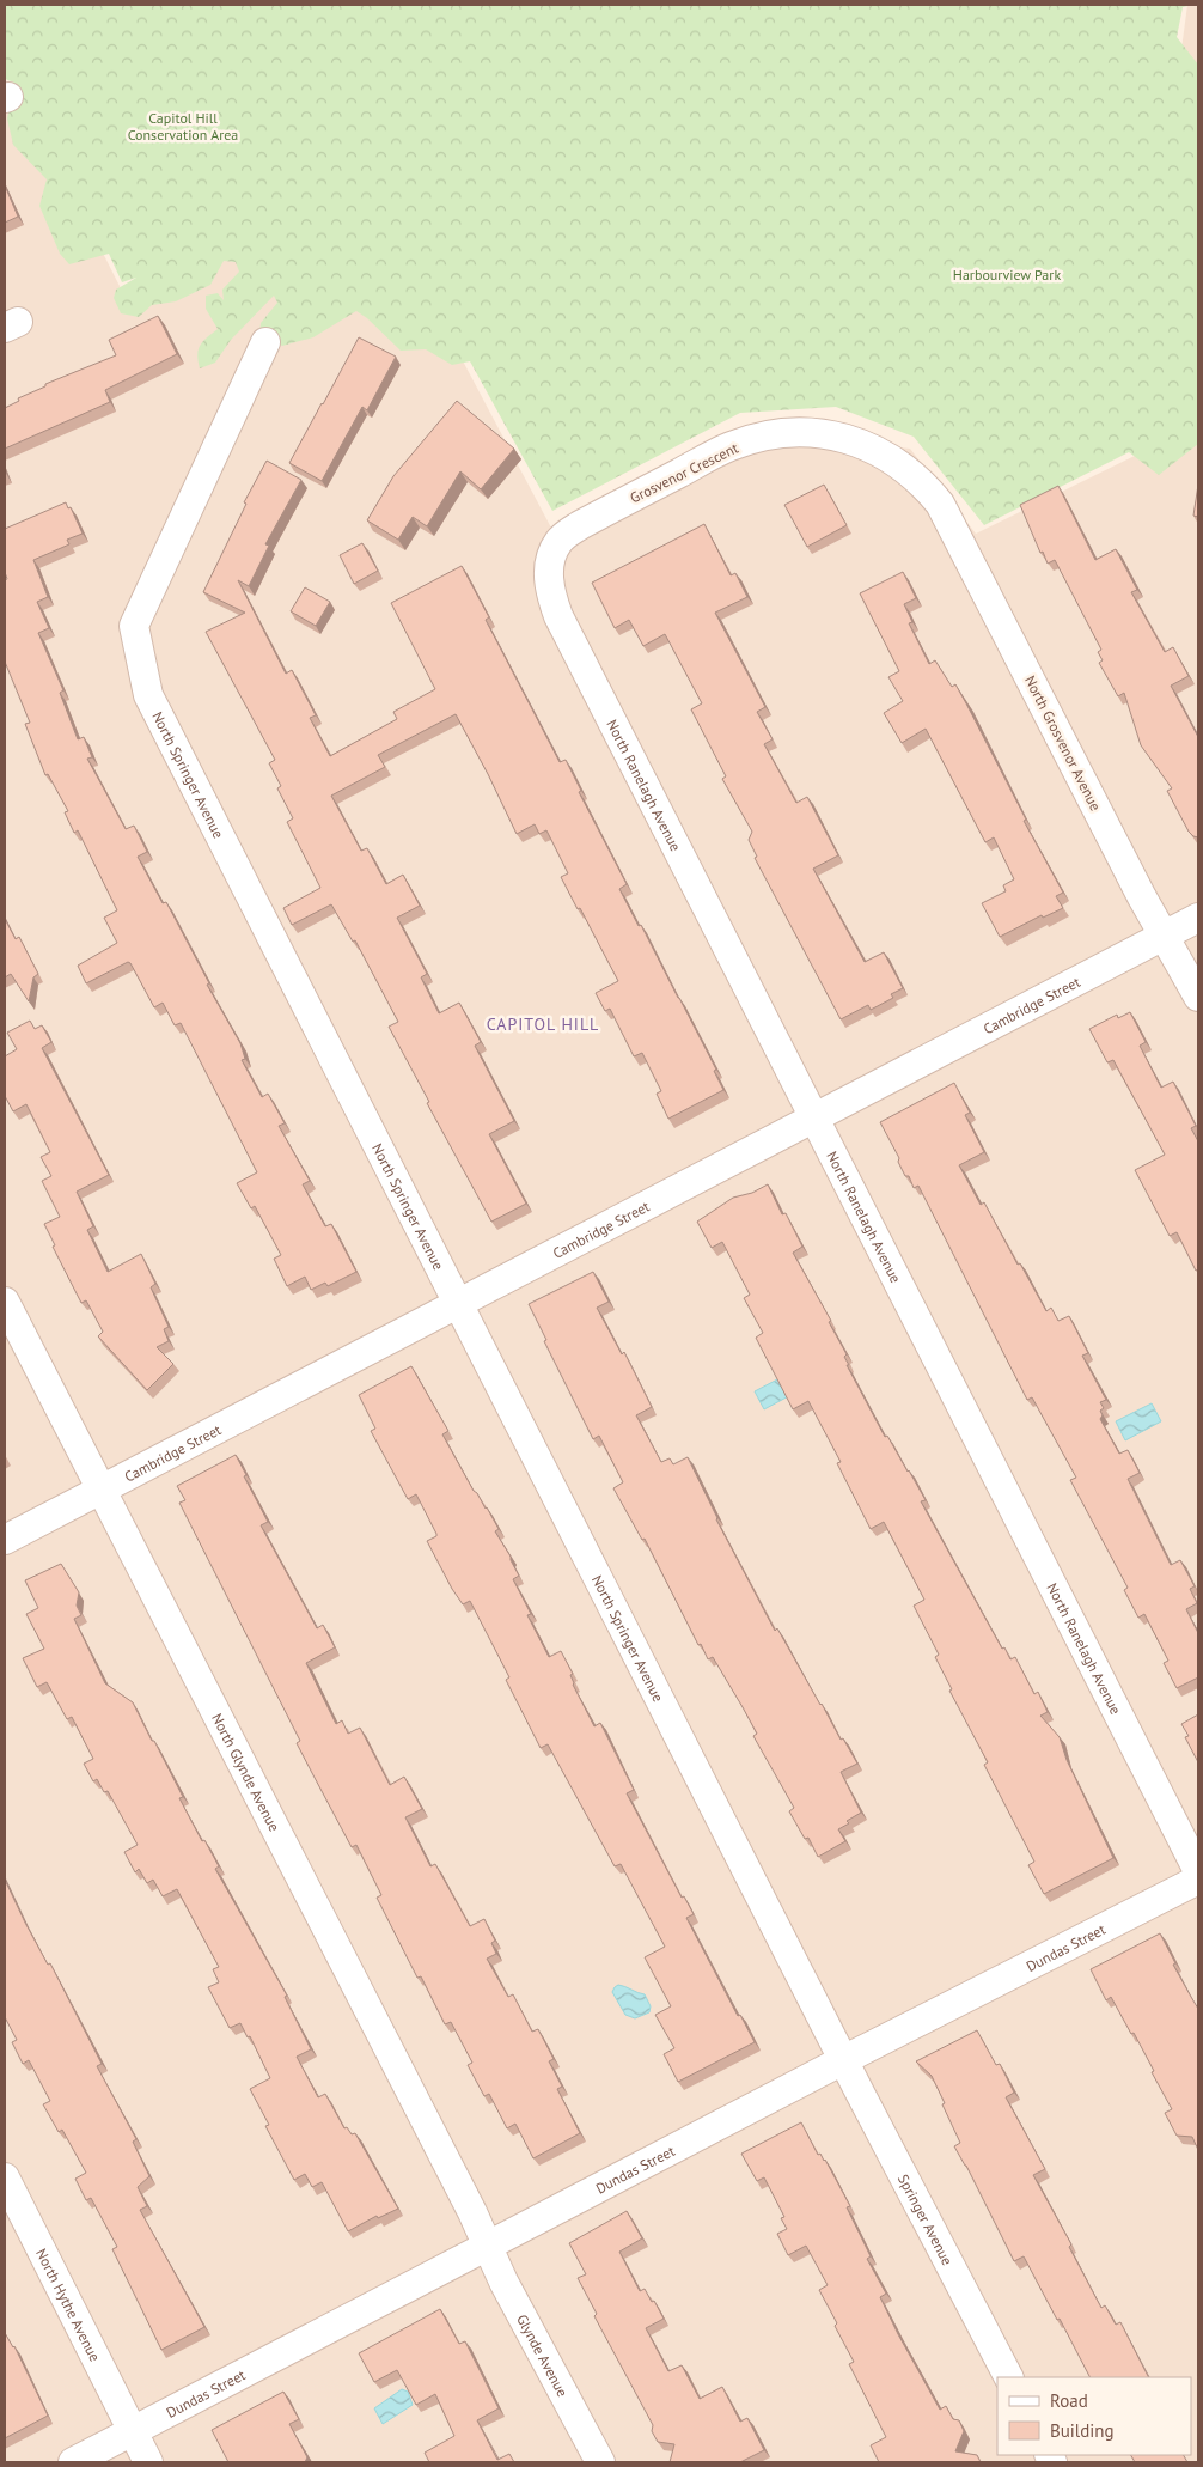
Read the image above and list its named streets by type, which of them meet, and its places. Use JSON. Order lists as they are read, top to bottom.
{
  "streets": {
    "street": [
      "Grosvenor Crescent",
      "North Grosvenor Avenue",
      "North Springer Avenue",
      "North Ranelagh Avenue",
      "Cambridge Street",
      "North Glynde Avenue",
      "Dundas Street",
      "Springer Avenue",
      "North Hythe Avenue",
      "Glynde Avenue"
    ]
  },
  "crossings": [
    ["Grosvenor Crescent", "North Grosvenor Avenue"],
    ["Grosvenor Crescent", "North Ranelagh Avenue"],
    ["North Grosvenor Avenue", "Cambridge Street"],
    ["North Springer Avenue", "Cambridge Street"],
    ["North Springer Avenue", "Dundas Street"],
    ["North Springer Avenue", "Springer Avenue"],
    ["North Ranelagh Avenue", "Cambridge Street"],
    ["Cambridge Street", "North Glynde Avenue"],
    ["North Glynde Avenue", "Dundas Street"],
    ["North Glynde Avenue", "Glynde Avenue"],
    ["Dundas Street", "Springer Avenue"],
    ["Dundas Street", "North Hythe Avenue"],
    ["Dundas Street", "Glynde Avenue"]
  ],
  "districts": ["CAPITOL HILL"],
  "parks": ["Capitol Hill Conservation Area", "Harbourview Park"],
  "legend": ["Road", "Building"]
}
